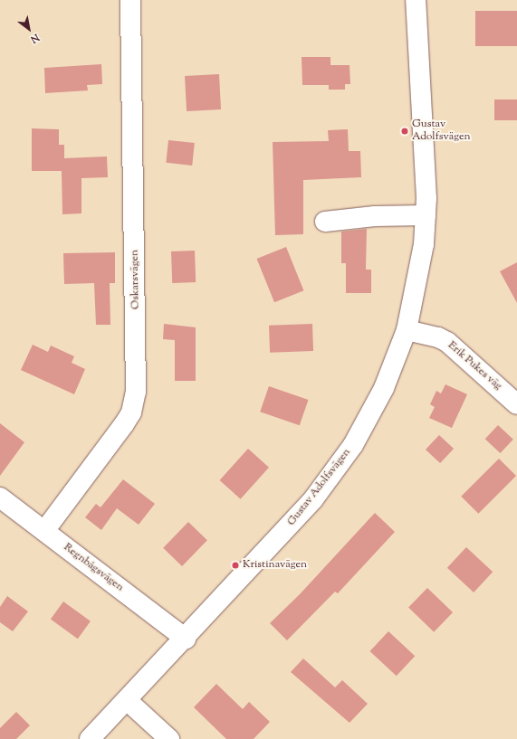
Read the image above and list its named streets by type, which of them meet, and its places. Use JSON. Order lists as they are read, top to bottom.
{
  "streets": {
    "street": [
      "Oskarsvägen",
      "Erik Pukes väg",
      "Gustav Adolfsvägen",
      "Regnbågsvägen"
    ]
  },
  "crossings": [
    ["Oskarsvägen", "Regnbågsvägen"],
    ["Erik Pukes väg", "Gustav Adolfsvägen"],
    ["Gustav Adolfsvägen", "Regnbågsvägen"]
  ],
  "places": ["Gustav Adolfsvägen", "Kristinavägen"],
  "north": "bottom right"
}
